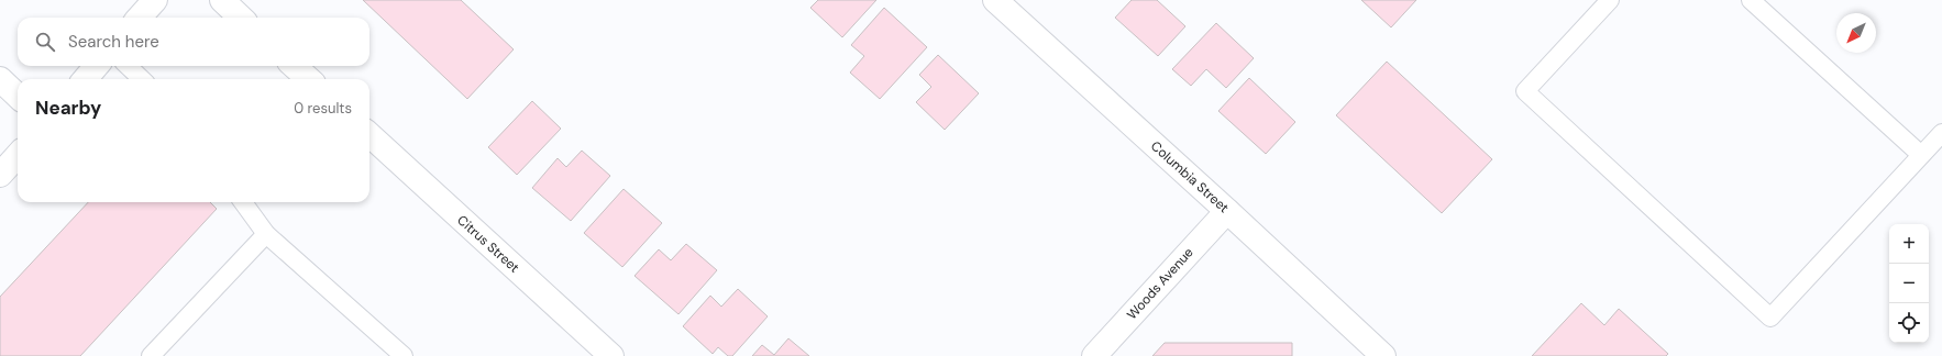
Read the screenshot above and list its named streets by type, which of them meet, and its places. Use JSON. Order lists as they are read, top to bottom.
{
  "streets": {
    "street": ["Columbia Street", "Citrus Street", "Woods Avenue"]
  },
  "crossings": [
    ["Columbia Street", "Woods Avenue"]
  ],
  "north": "bottom left",
  "page": {
    "search": "Search here",
    "heading": ["Nearby", "0 results"],
    "map_buttons": ["+", "−"]
  }
}
